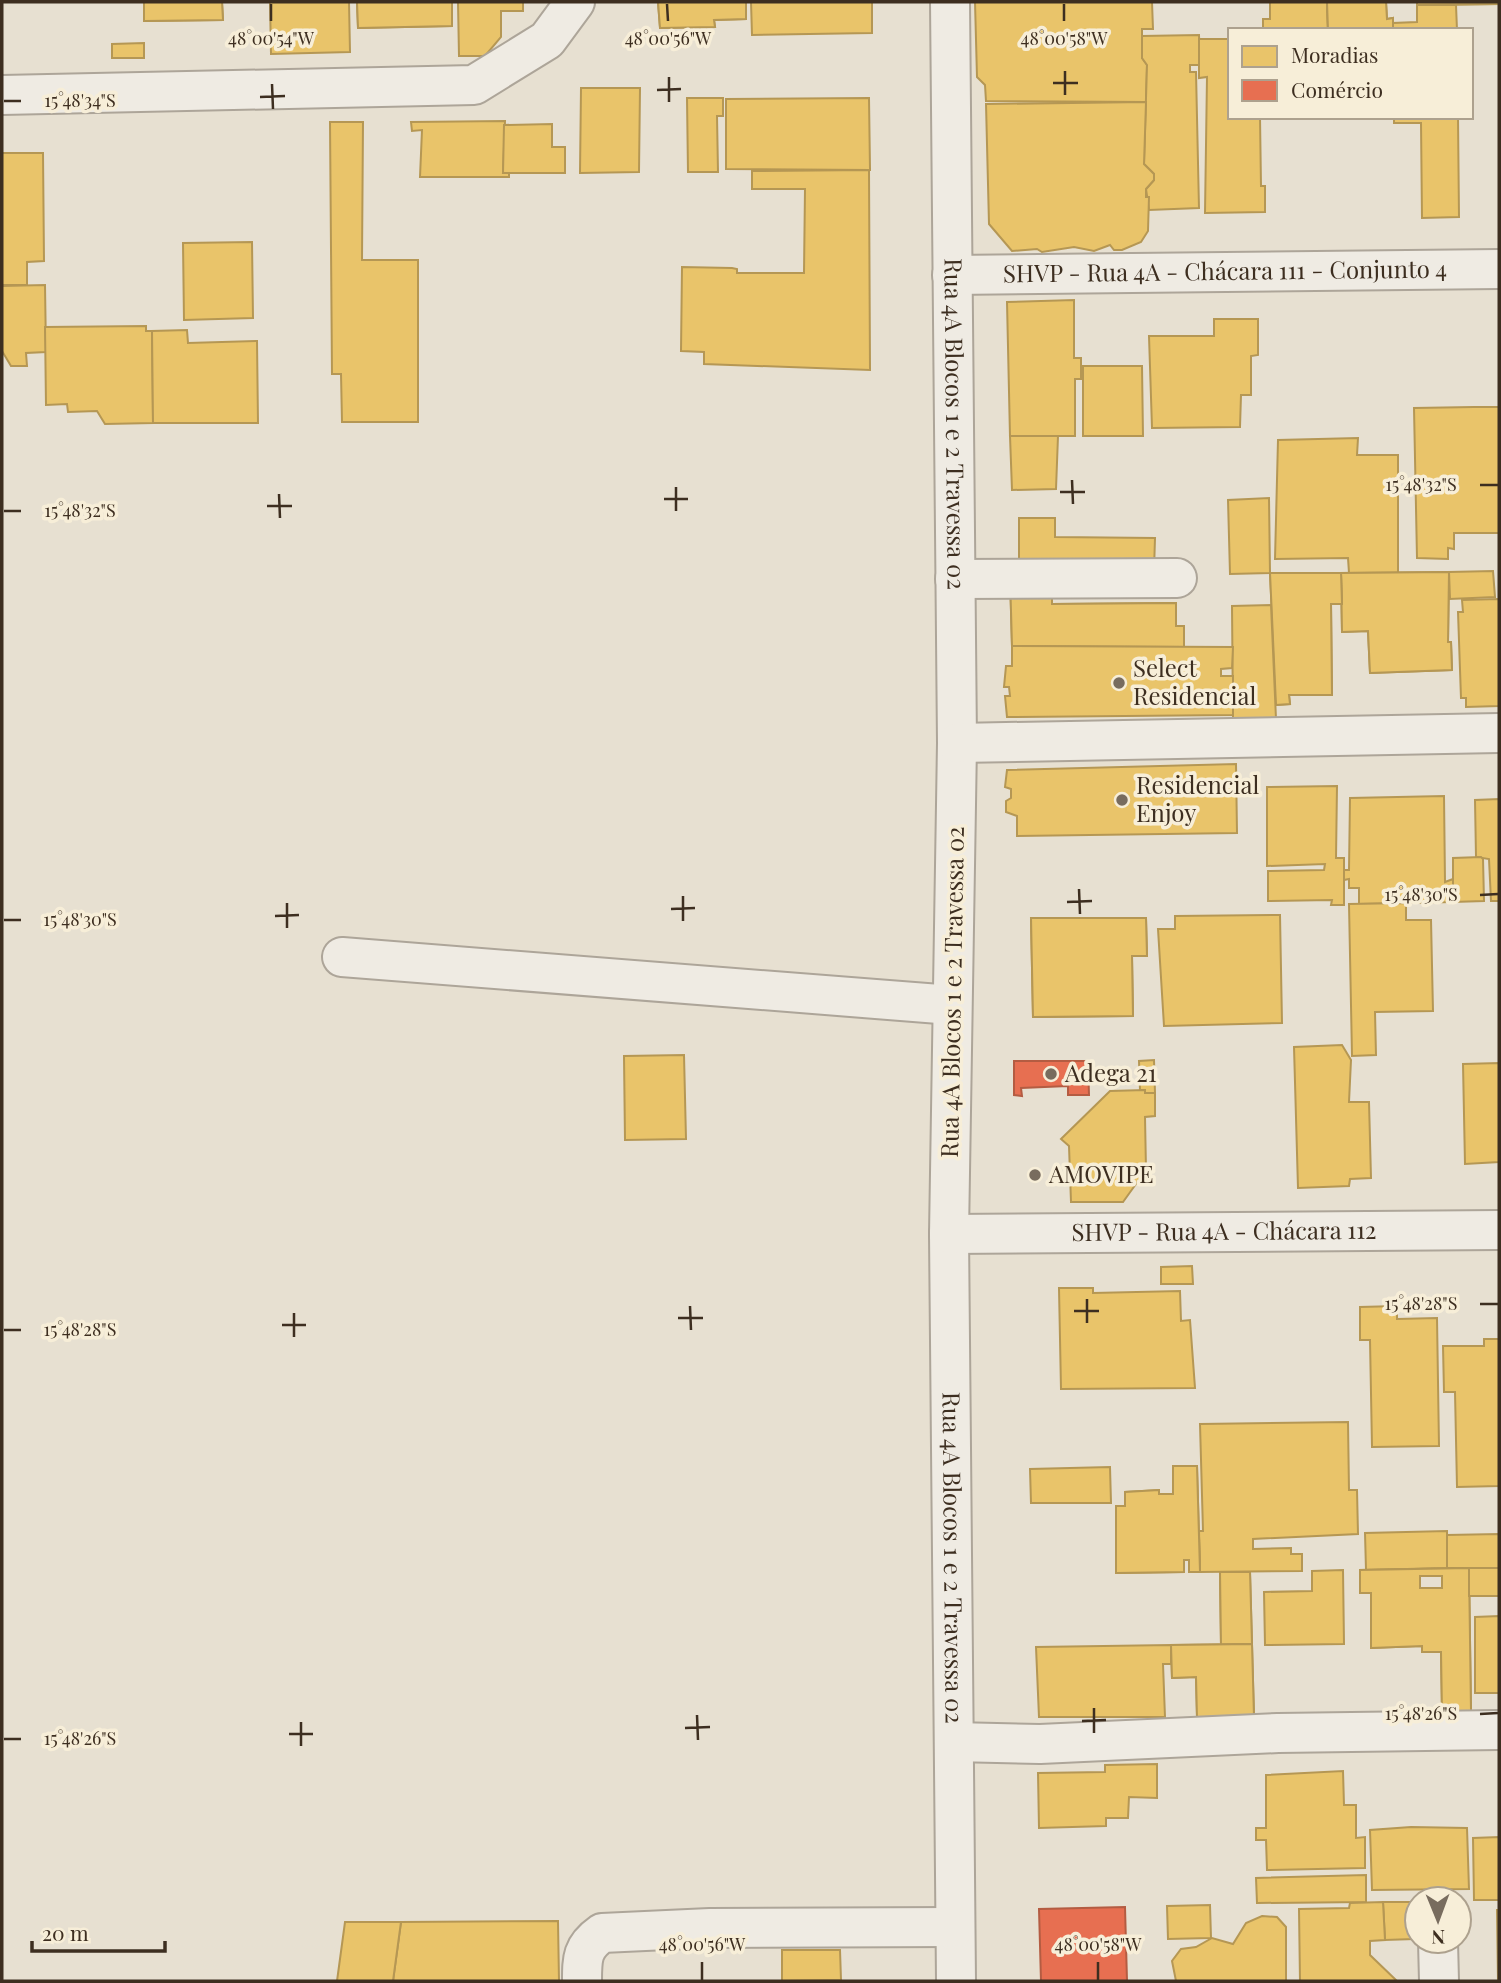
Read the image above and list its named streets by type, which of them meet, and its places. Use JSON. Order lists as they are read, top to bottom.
{
  "streets": {
    "street": ["SHVP - Rua 4A - Chácara 111 - Conjunto 4", "Rua 4A Blocos 1 e 2 Travessa 02", "SHVP - Rua 4A - Chácara 112"]
  },
  "crossings": [
    ["SHVP - Rua 4A - Chácara 111 - Conjunto 4", "Rua 4A Blocos 1 e 2 Travessa 02"],
    ["Rua 4A Blocos 1 e 2 Travessa 02", "SHVP - Rua 4A - Chácara 112"]
  ],
  "places": [
    "Select Residencial",
    "Residencial Enjoy",
    "Adega 21",
    "AMOVIPE"
  ],
  "legend": ["Moradias", "Comércio"],
  "scale_bar": "20 m",
  "north": "bottom",
  "coordinates": [
    "48°00'54\"W",
    "48°00'56\"W",
    "48°00'58\"W",
    "15°48'34\"S",
    "15°48'32\"S",
    "15°48'30\"S",
    "15°48'28\"S",
    "15°48'26\"S"
  ]
}
